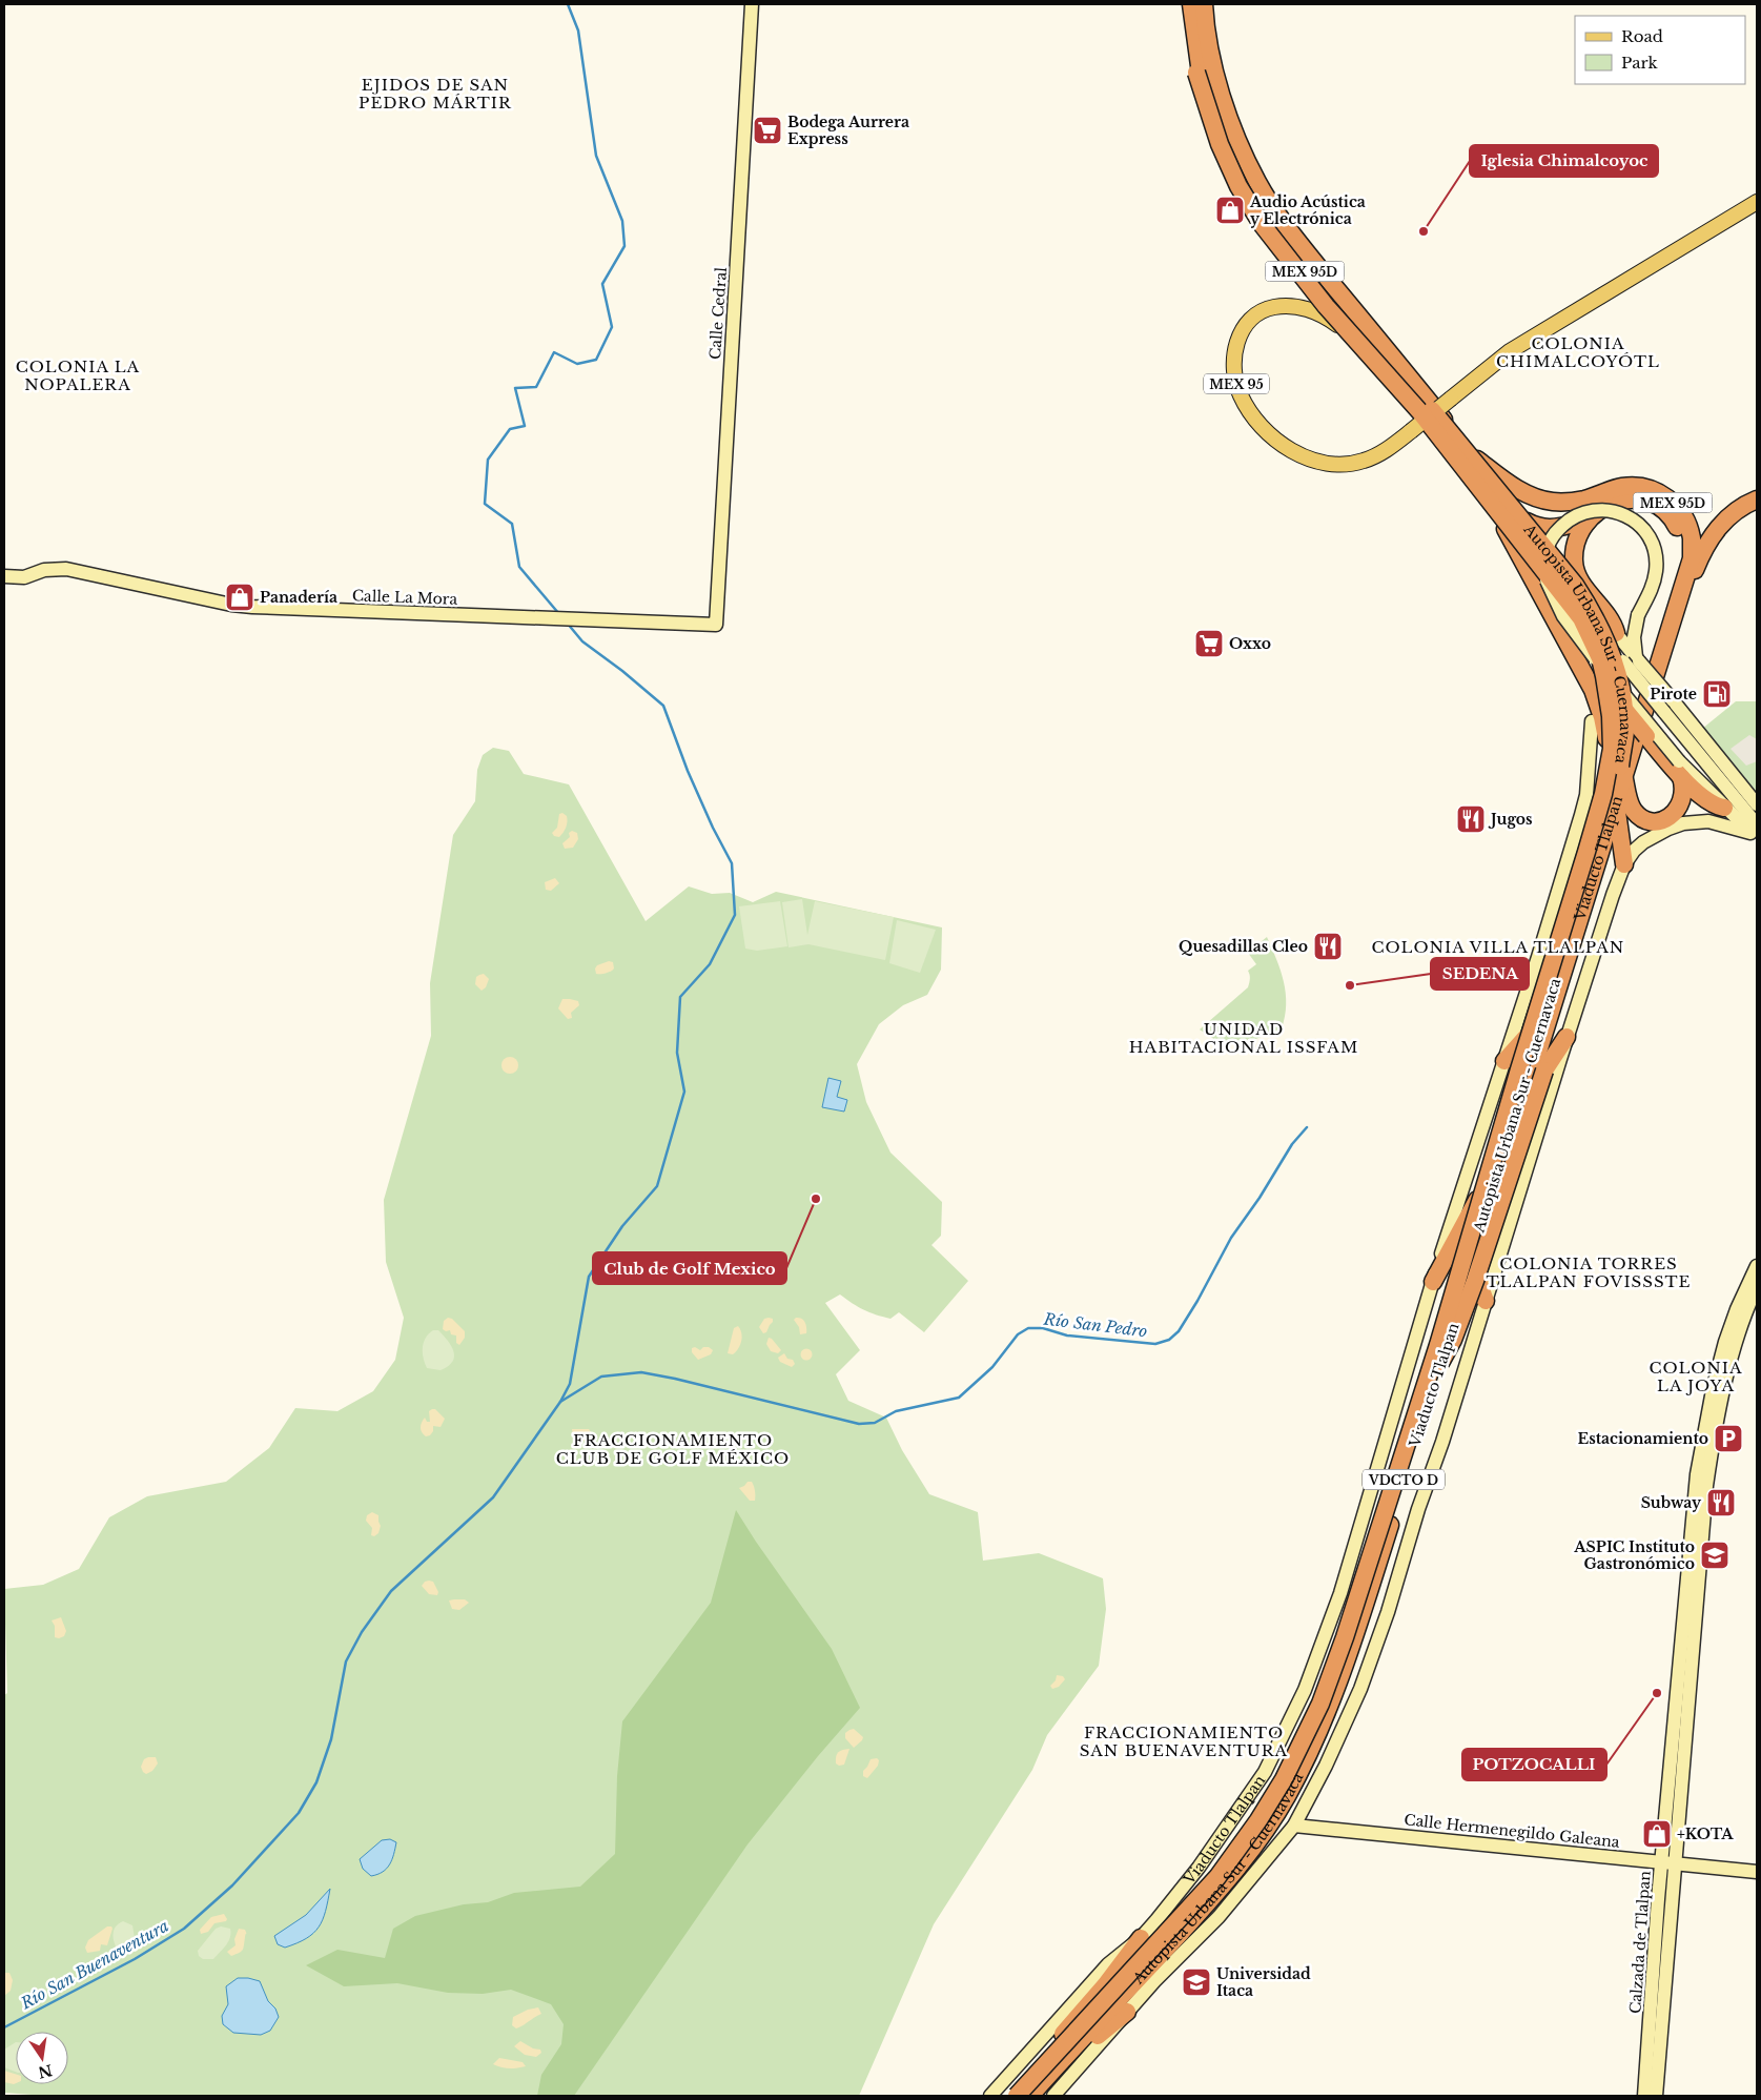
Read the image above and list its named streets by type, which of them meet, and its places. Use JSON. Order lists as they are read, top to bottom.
{
  "streets": {
    "highway": [
      "MEX 95D",
      "Autopista Urbana Sur - Cuernavaca",
      "Viaducto Tlalpan",
      "VDCTO D"
    ],
    "main road": [
      "Calle Cedral",
      "MEX 95",
      "Calle La Mora",
      "Calle Hermenegildo Galeana",
      "Calzada de Tlalpan"
    ]
  },
  "crossings": [
    ["MEX 95D", "MEX 95"],
    ["MEX 95D", "Autopista Urbana Sur - Cuernavaca"],
    ["MEX 95D", "Viaducto Tlalpan"],
    ["MEX 95D", "VDCTO D"],
    ["Calle Cedral", "Calle La Mora"],
    ["Autopista Urbana Sur - Cuernavaca", "Viaducto Tlalpan"],
    ["Viaducto Tlalpan", "VDCTO D"],
    ["Viaducto Tlalpan", "Calle Hermenegildo Galeana"],
    ["Calle Hermenegildo Galeana", "Calzada de Tlalpan"]
  ],
  "districts": [
    "EJIDOS DE SAN PEDRO MÁRTIR",
    "COLONIA CHIMALCOYÓTL",
    "COLONIA LA NOPALERA",
    "COLONIA VILLA TLALPAN",
    "UNIDAD HABITACIONAL ISSFAM",
    "COLONIA TORRES TLALPAN FOVISSSTE",
    "COLONIA LA JOYA",
    "FRACCIONAMIENTO CLUB DE GOLF MÉXICO",
    "FRACCIONAMIENTO SAN BUENAVENTURA"
  ],
  "water": ["Río San Pedro", "Río San Buenaventura"],
  "places": {
    "supermarket": ["Bodega Aurrera Express", "Oxxo"],
    "shop": ["Audio Acústica y Electrónica", "Panadería", "+KOTA"],
    "other": [
      "Iglesia Chimalcoyoc",
      "SEDENA",
      "Club de Golf Mexico",
      "POTZOCALLI"
    ],
    "fuel station": ["Pirote"],
    "restaurant": ["Jugos", "Quesadillas Cleo", "Subway"],
    "parking": ["Estacionamiento"],
    "school or university": ["ASPIC Instituto Gastronómico", "Universidad Itaca"]
  },
  "legend": ["Road", "Park"],
  "north": "bottom"
}
